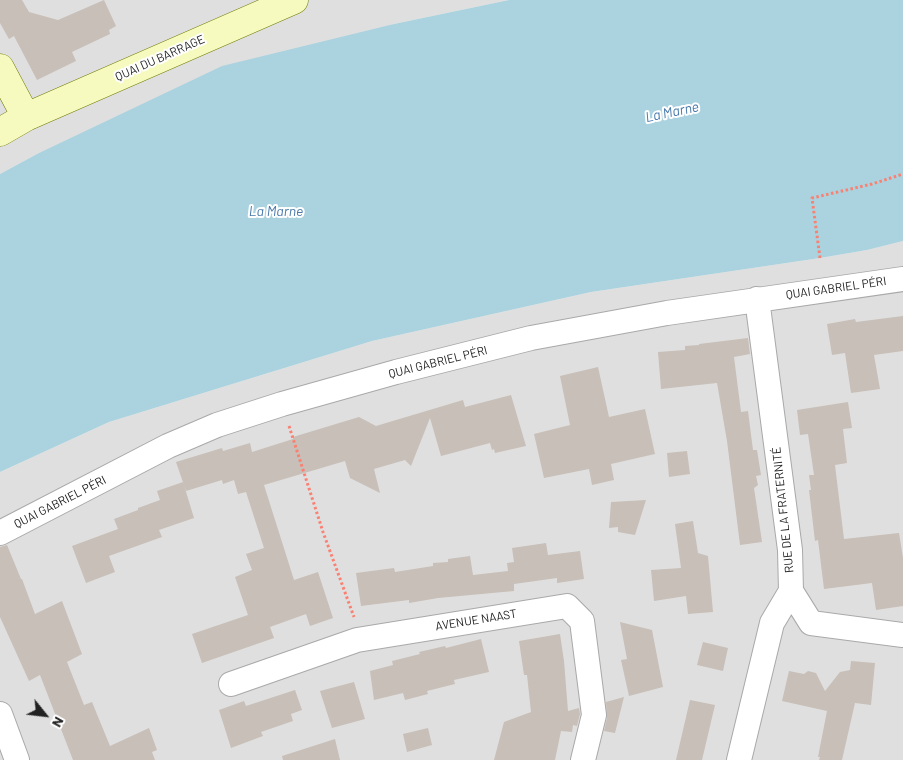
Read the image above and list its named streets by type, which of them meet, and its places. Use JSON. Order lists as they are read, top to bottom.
{
  "streets": {
    "street": [
      "QUAI DU BARRAGE",
      "QUAI GABRIEL PÉRI",
      "RUE DE LA FRATERNITÉ",
      "AVENUE NAAST"
    ]
  },
  "crossings": [
    ["QUAI GABRIEL PÉRI", "RUE DE LA FRATERNITÉ"]
  ],
  "water": ["La Marne"],
  "north": "bottom right"
}
